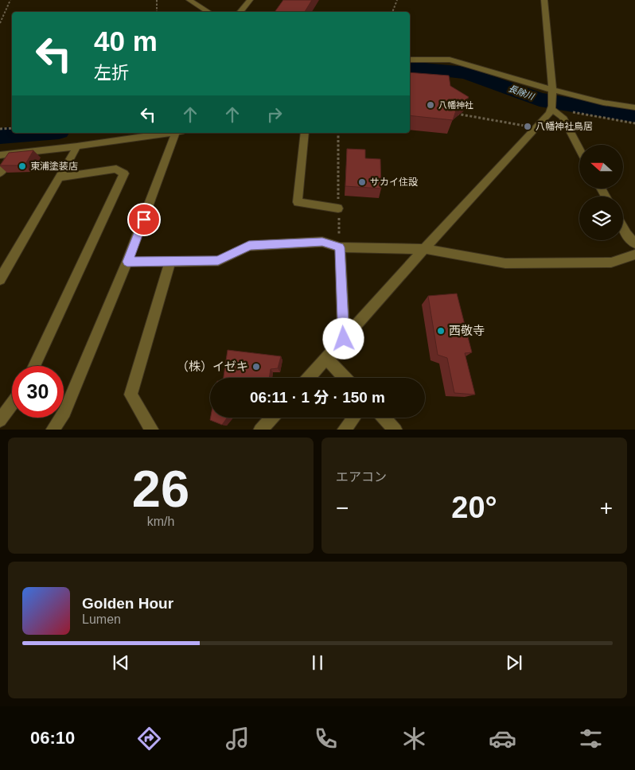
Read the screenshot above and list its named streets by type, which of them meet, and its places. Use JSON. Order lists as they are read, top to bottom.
{
  "water": ["長除川"],
  "places": [
    "八幡神社",
    "八幡神社鳥居",
    "東浦塗装店",
    "サカイ住設",
    "西敬寺",
    "（株）イゼキ"
  ],
  "north": "left",
  "page": {
    "turn": ["40 m", "左折"],
    "limit": "30",
    "trip": "06:11 · 1 分 · 150 m",
    "tile": [
      ["26", "km/h"],
      "エアコン"
    ],
    "heat": ["−", "20°", "+"],
    "song": ["Golden Hour", "Lumen"],
    "tabs": "06:10"
  }
}
